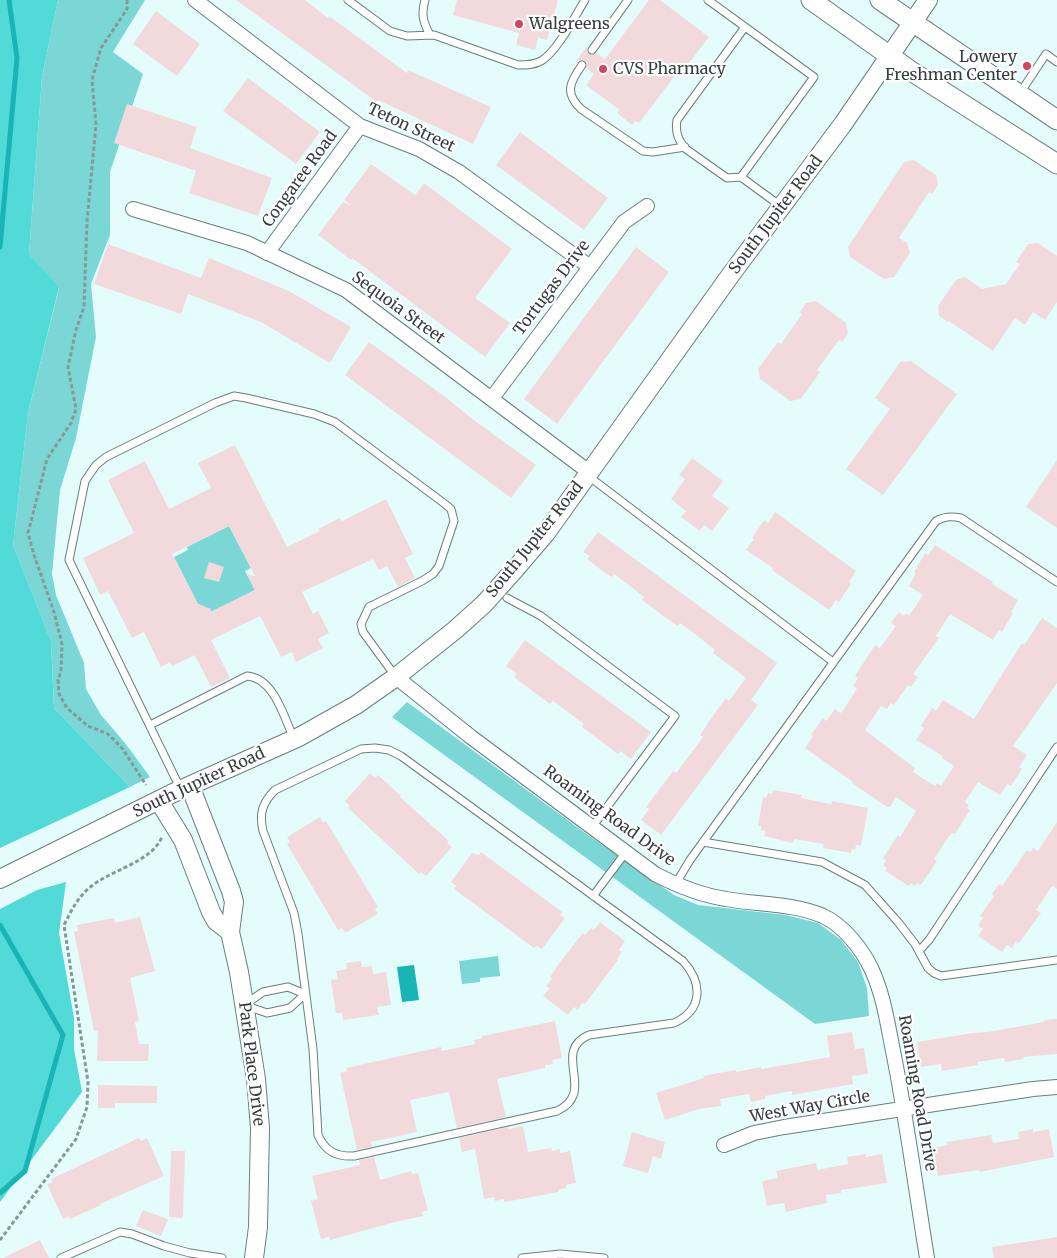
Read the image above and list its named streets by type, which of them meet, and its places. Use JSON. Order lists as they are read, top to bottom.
{
  "streets": {
    "street": [
      "Teton Street",
      "Congaree Road",
      "South Jupiter Road",
      "Tortugas Drive",
      "Sequoia Street",
      "Roaming Road Drive",
      "Park Place Drive",
      "West Way Circle"
    ]
  },
  "crossings": [
    ["Teton Street", "Congaree Road"],
    ["Teton Street", "Tortugas Drive"],
    ["Congaree Road", "Sequoia Street"],
    ["South Jupiter Road", "Sequoia Street"],
    ["South Jupiter Road", "Roaming Road Drive"],
    ["South Jupiter Road", "Park Place Drive"],
    ["Tortugas Drive", "Sequoia Street"],
    ["Roaming Road Drive", "West Way Circle"]
  ],
  "places": ["Walgreens", "Lowery Freshman Center", "CVS Pharmacy"]
}
